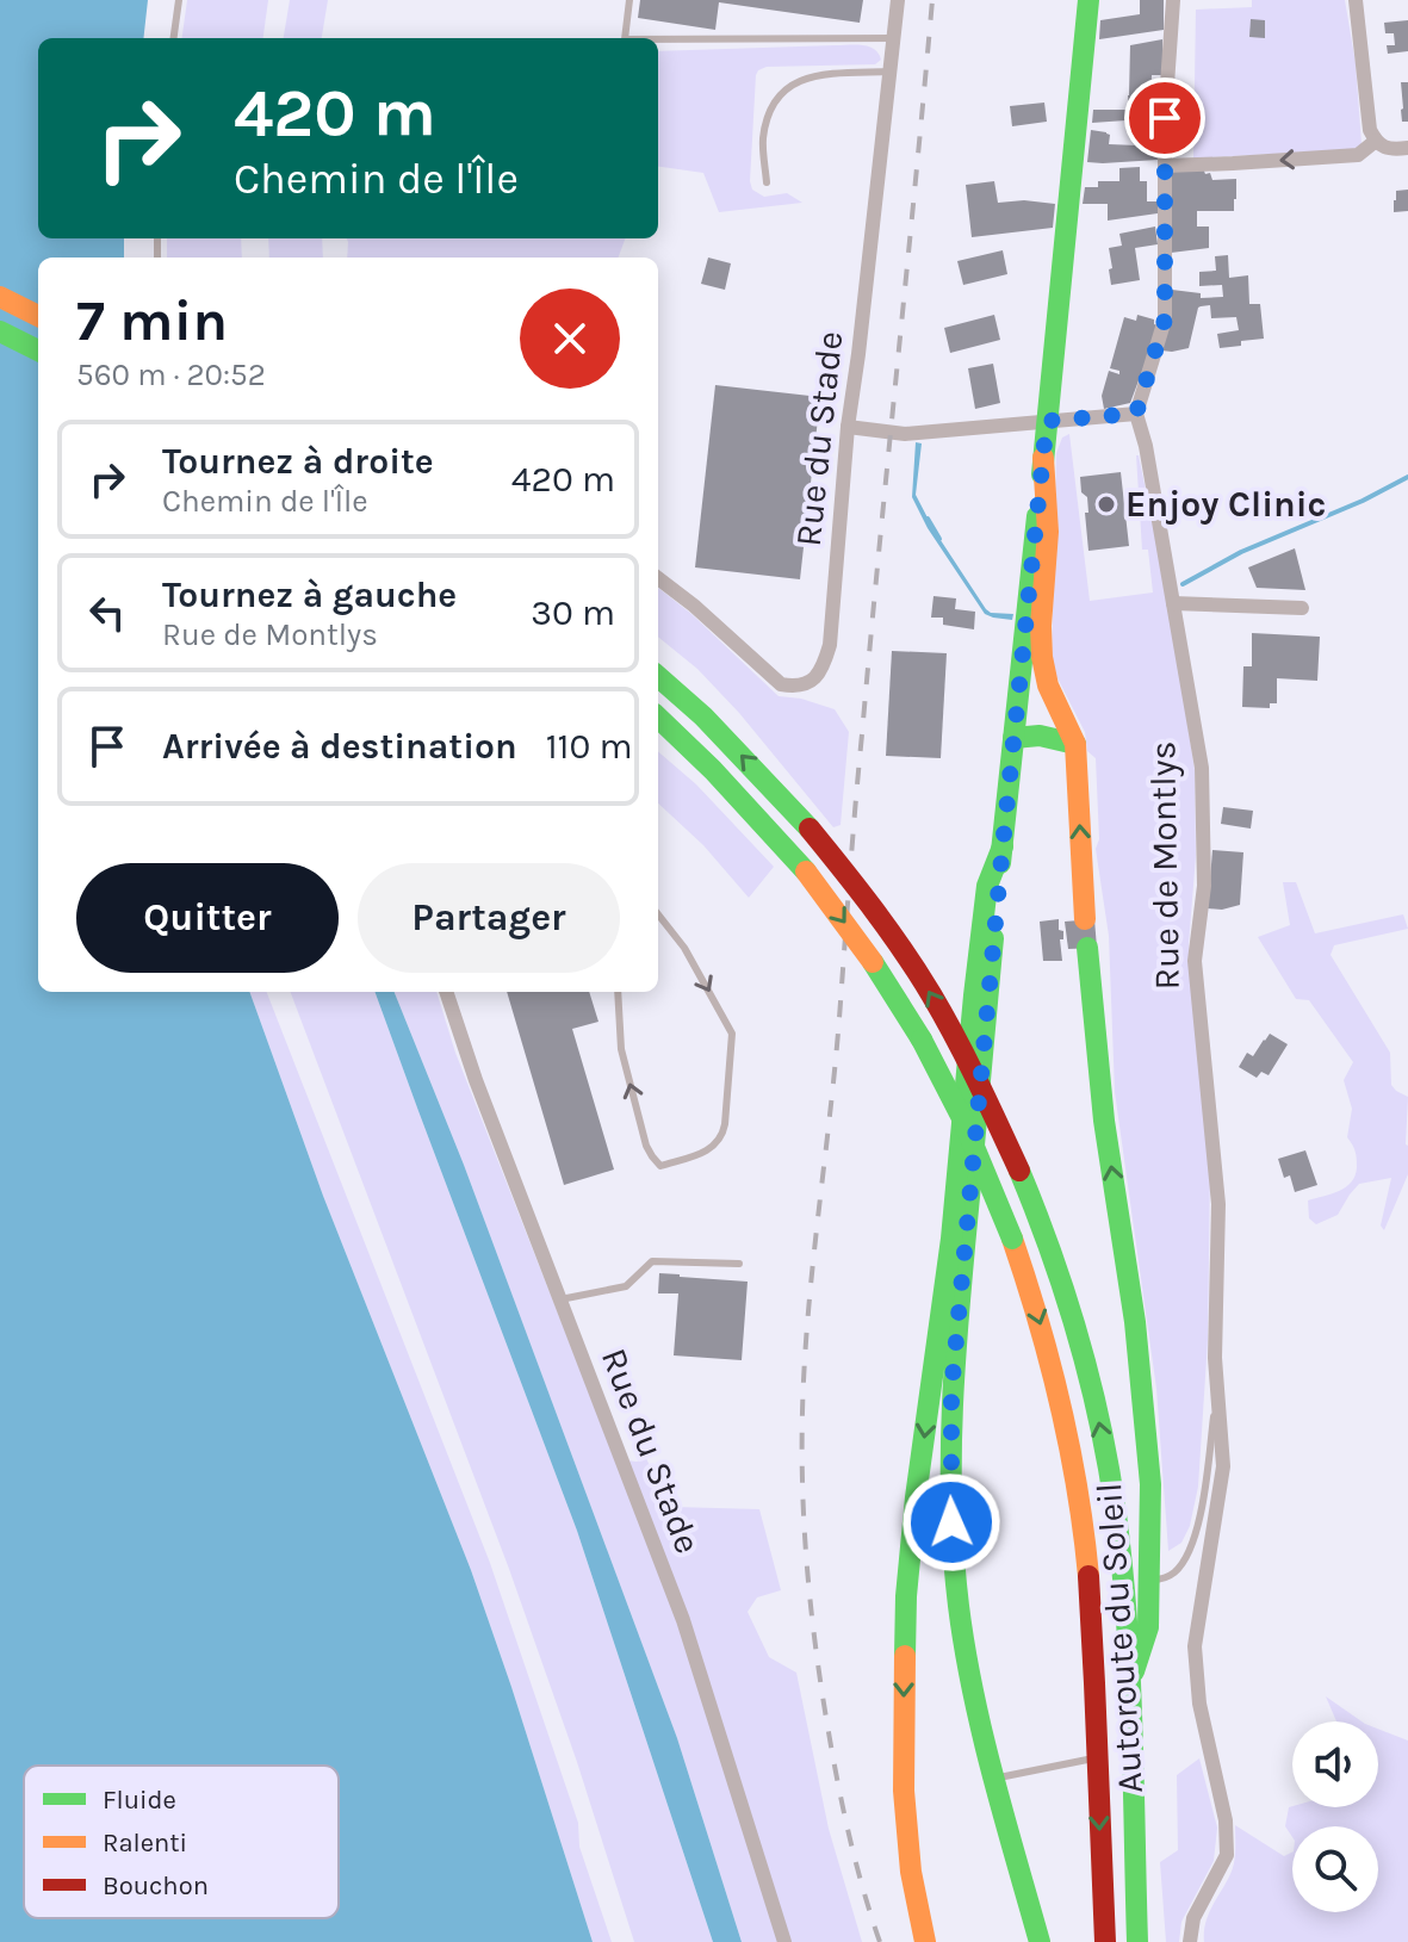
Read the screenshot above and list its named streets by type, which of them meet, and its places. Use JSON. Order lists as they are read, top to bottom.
{
  "streets": {
    "main road": ["Autoroute du Soleil"],
    "street": ["Rue du Stade", "Rue de Montlys"]
  },
  "places": ["Enjoy Clinic"],
  "legend": ["Fluide", "Ralenti", "Bouchon"],
  "page": {
    "turn": ["420 m", "Chemin de l'Île"],
    "heading": ["7 min", "560 m · 20:52"],
    "list": [
      {
        "name": "Tournez à droite",
        "note": "Chemin de l'Île",
        "value": "420 m"
      },
      {
        "name": "Tournez à gauche",
        "note": "Rue de Montlys",
        "value": "30 m"
      },
      {
        "name": "Arrivée à destination",
        "value": "110 m"
      }
    ],
    "buttons": ["Quitter", "Partager"]
  }
}
